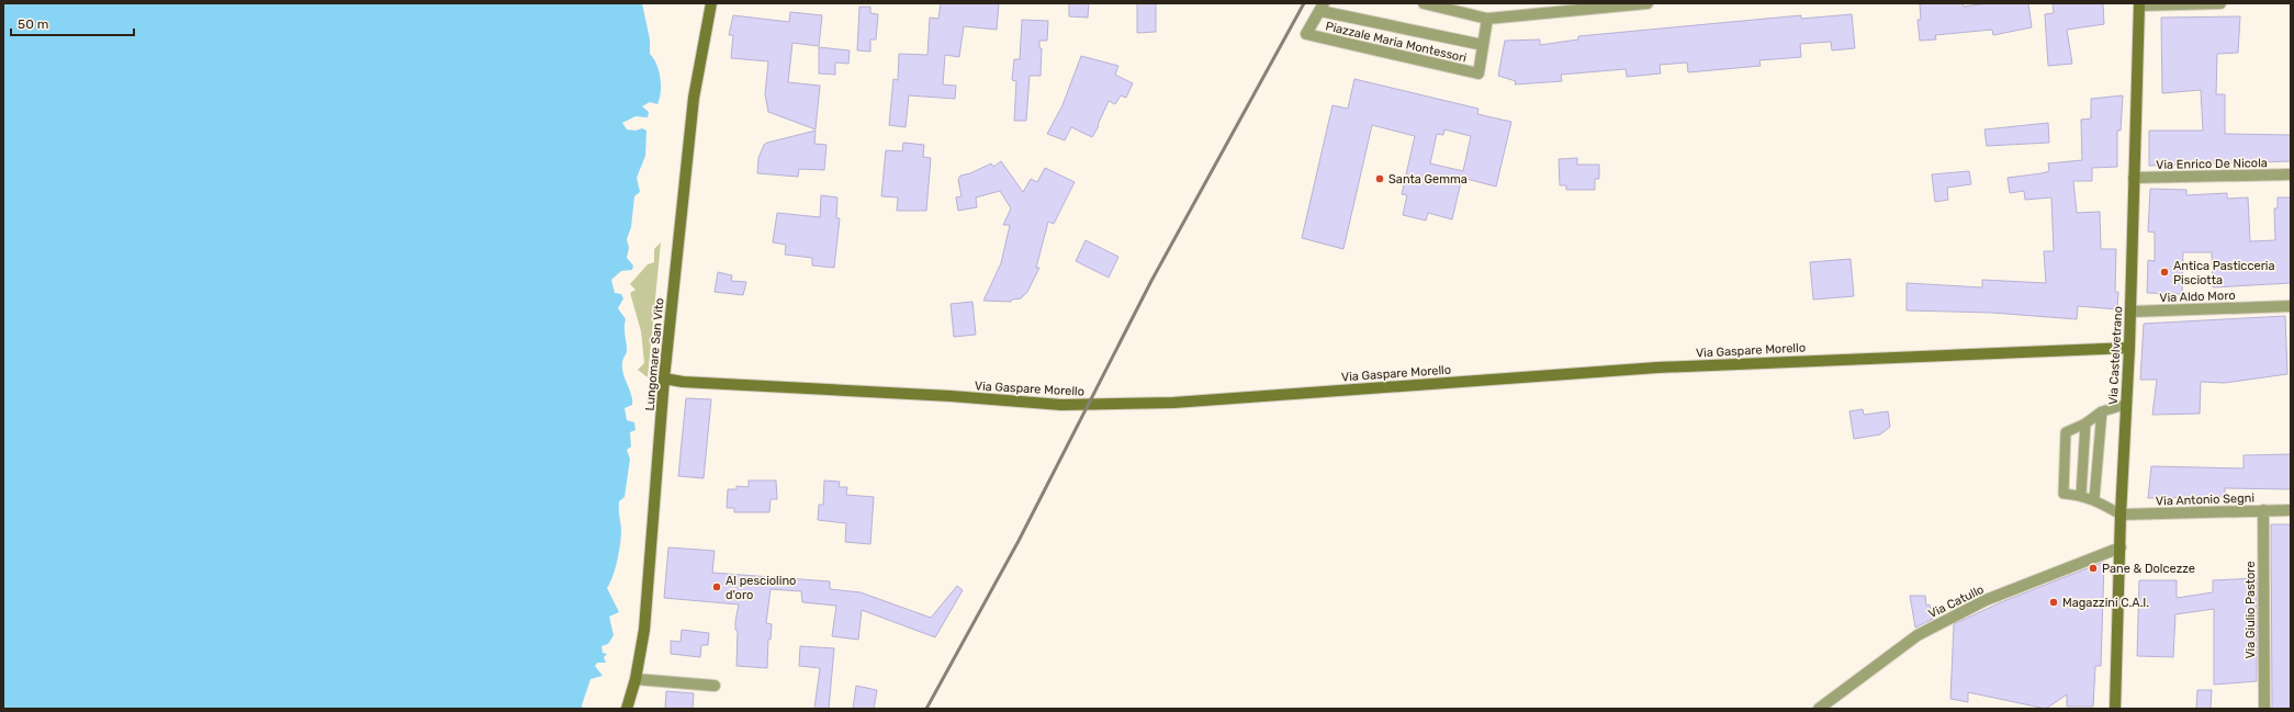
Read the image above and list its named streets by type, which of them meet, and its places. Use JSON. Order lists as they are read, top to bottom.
{
  "streets": {
    "street": [
      "Piazzale Maria Montessori",
      "Via Enrico De Nicola",
      "Via Aldo Moro",
      "Via Gaspare Morello",
      "Lungomare San Vito",
      "Via Castelvetrano",
      "Via Antonio Segni",
      "Via Catullo",
      "Via Giulio Pastore"
    ]
  },
  "crossings": [
    ["Via Enrico De Nicola", "Via Castelvetrano"],
    ["Via Aldo Moro", "Via Castelvetrano"],
    ["Via Gaspare Morello", "Lungomare San Vito"],
    ["Via Gaspare Morello", "Via Castelvetrano"],
    ["Via Castelvetrano", "Via Antonio Segni"],
    ["Via Castelvetrano", "Via Catullo"],
    ["Via Antonio Segni", "Via Giulio Pastore"]
  ],
  "places": [
    "Santa Gemma",
    "Antica Pasticceria Pisciotta",
    "Pane & Dolcezze",
    "Al pesciolino d'oro",
    "Magazzini C.A.I."
  ],
  "scale_bar": "50 m"
}
